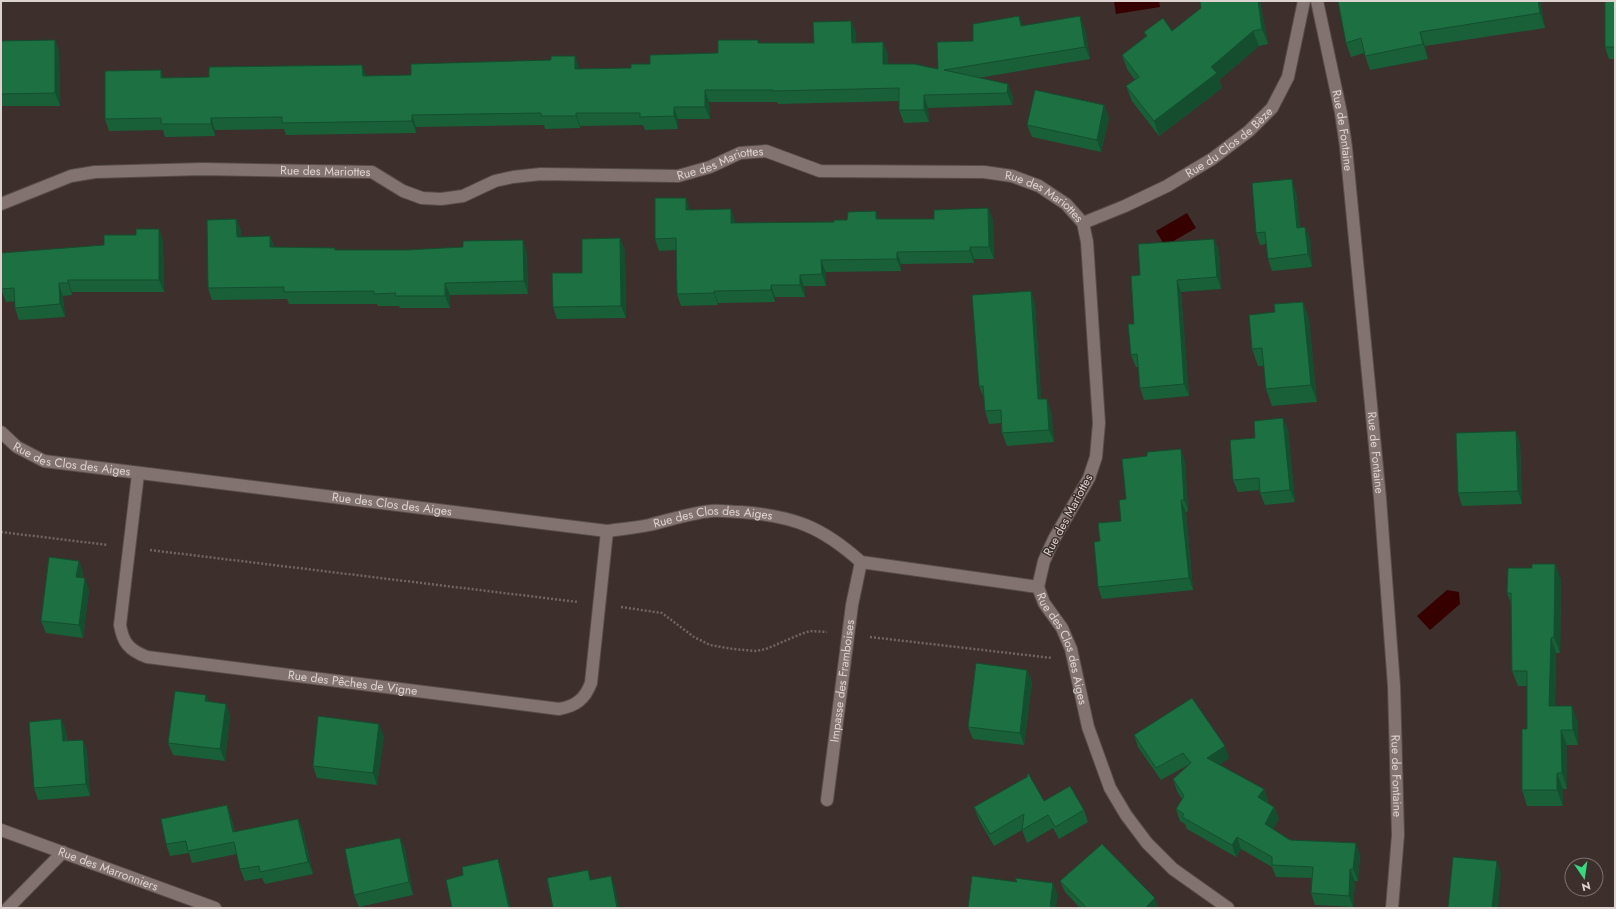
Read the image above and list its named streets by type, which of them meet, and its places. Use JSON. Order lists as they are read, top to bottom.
{
  "streets": {
    "street": [
      "Rue de Fontaine",
      "Rue du Clos de Bèze",
      "Rue des Mariottes",
      "Rue des Clos des Aiges",
      "Impasse des Framboises",
      "Rue des Pêches de Vigne",
      "Rue des Marronniers"
    ]
  },
  "crossings": [
    ["Rue du Clos de Bèze", "Rue des Mariottes"],
    ["Rue des Mariottes", "Rue des Clos des Aiges"],
    ["Rue des Clos des Aiges", "Impasse des Framboises"],
    ["Rue des Clos des Aiges", "Rue des Pêches de Vigne"]
  ],
  "north": "bottom"
}
